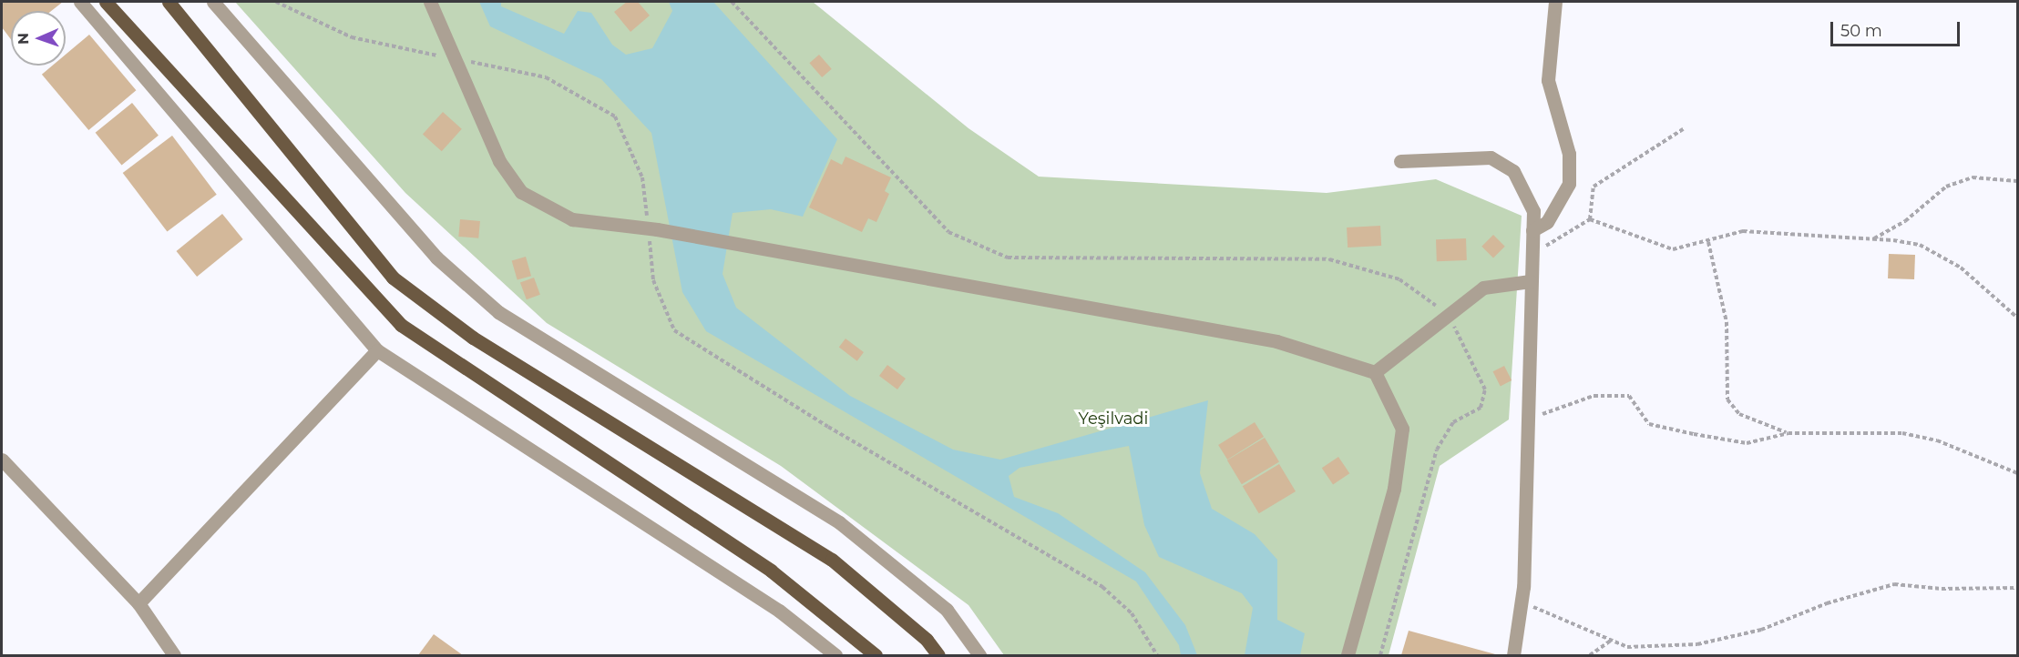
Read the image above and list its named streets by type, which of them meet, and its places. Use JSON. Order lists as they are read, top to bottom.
{
  "parks": ["Yeşilvadi"],
  "scale_bar": "50 m",
  "north": "left"
}
